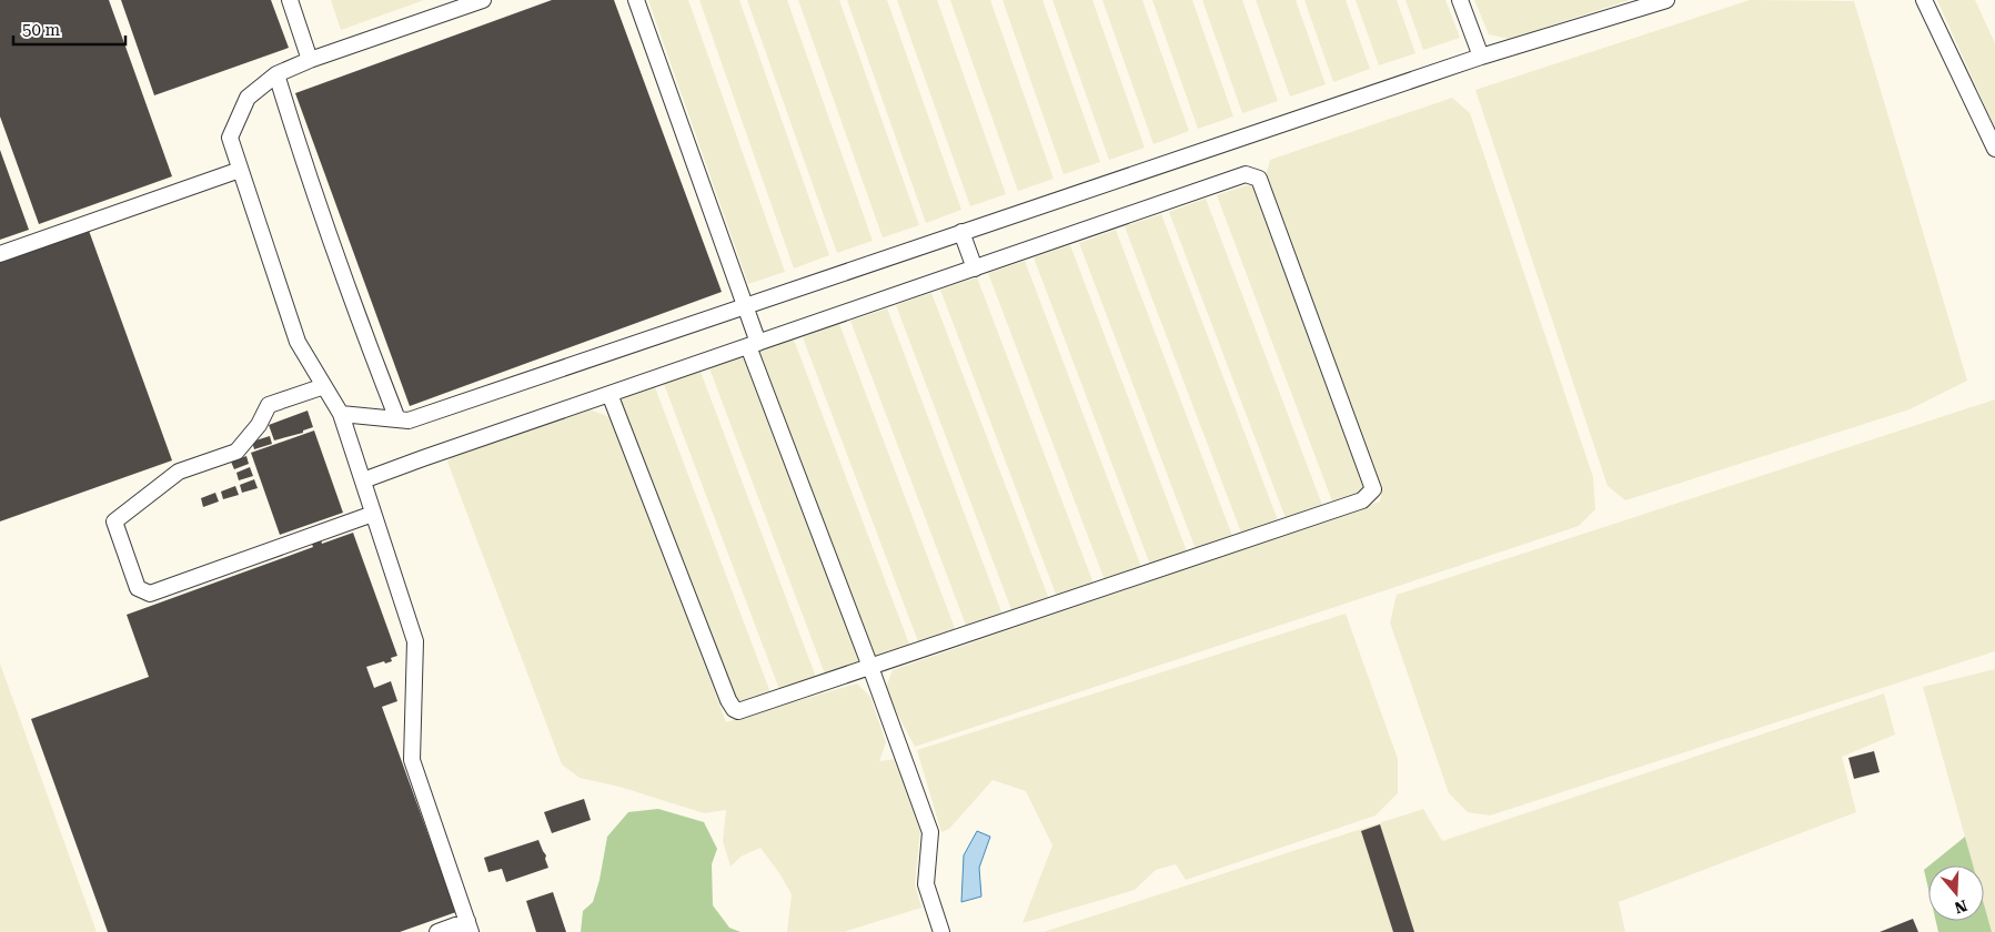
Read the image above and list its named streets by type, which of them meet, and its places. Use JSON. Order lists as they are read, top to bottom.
{
  "scale_bar": "50 m",
  "north": "bottom"
}
